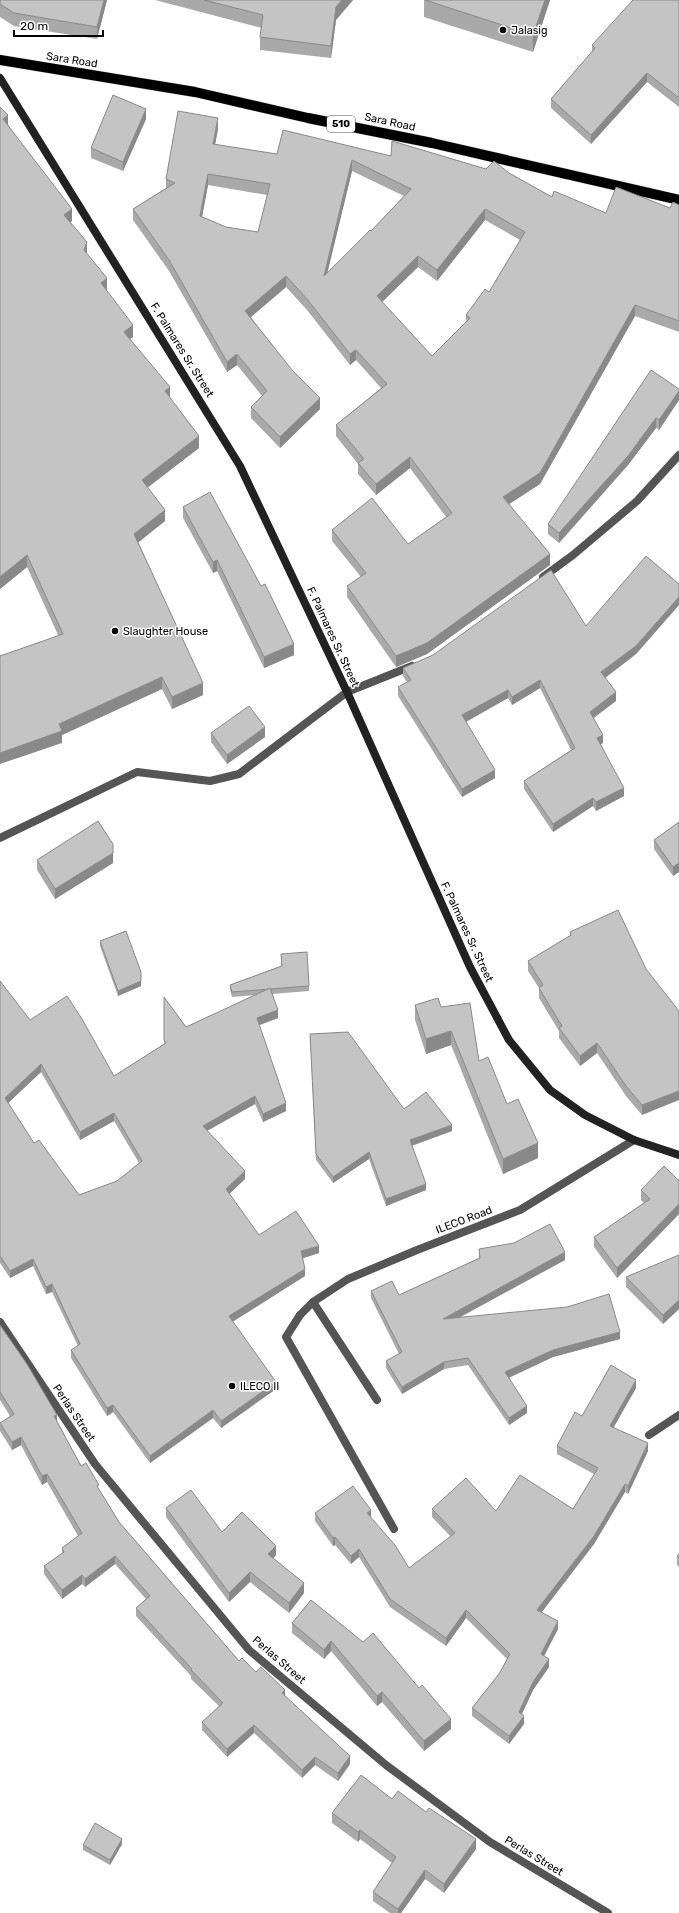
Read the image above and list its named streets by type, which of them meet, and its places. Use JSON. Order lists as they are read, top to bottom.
{
  "streets": {
    "main road": ["Sara Road", "510", "F. Palmares Sr. Street"],
    "street": ["ILECO Road", "Perlas Street"]
  },
  "crossings": [
    ["F. Palmares Sr. Street", "ILECO Road"]
  ],
  "places": ["Jalasig", "Slaughter House", "ILECO II"],
  "scale_bar": "20 m"
}
